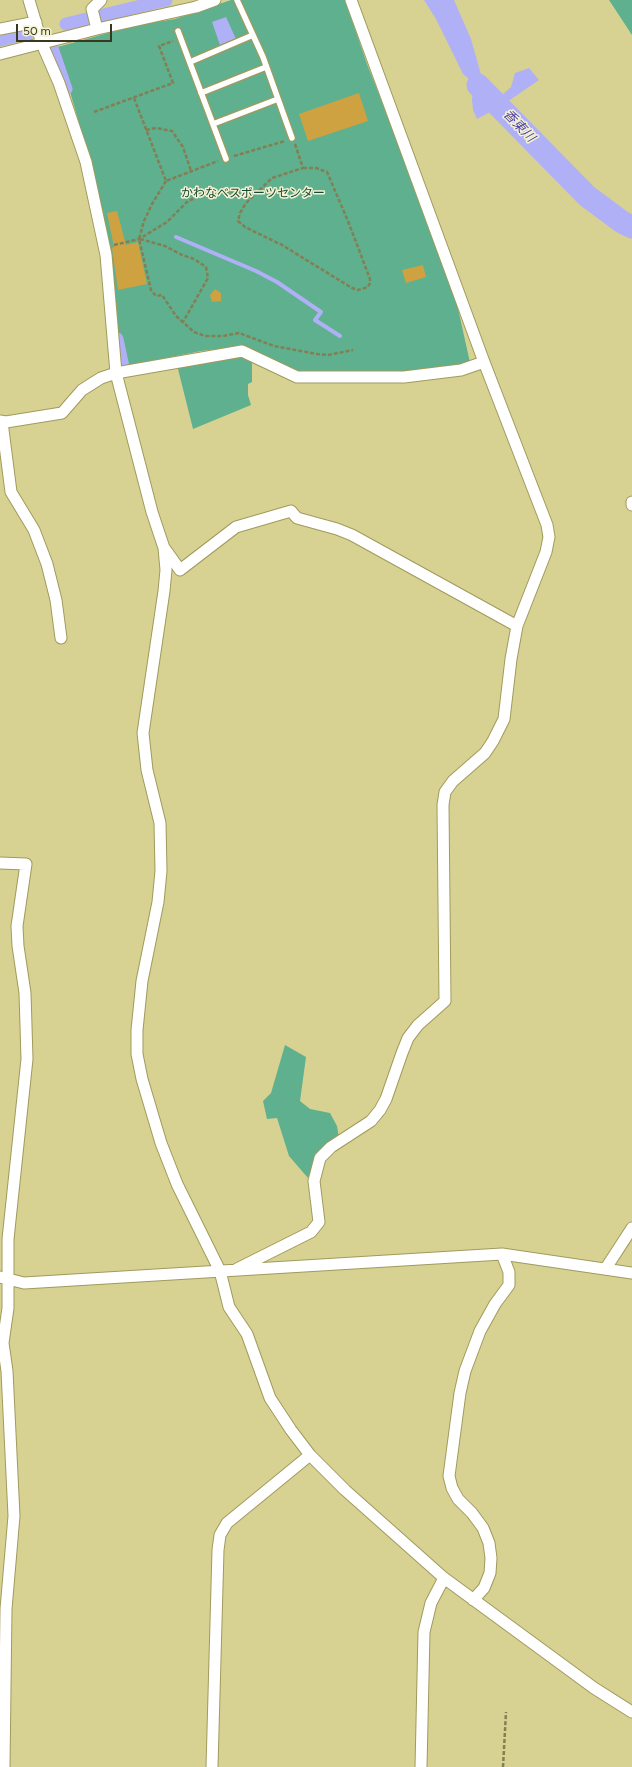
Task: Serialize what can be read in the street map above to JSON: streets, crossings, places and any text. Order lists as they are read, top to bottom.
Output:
{
  "water": ["香東川"],
  "parks": ["かわなべスポーツセンター"],
  "scale_bar": "50 m"
}
